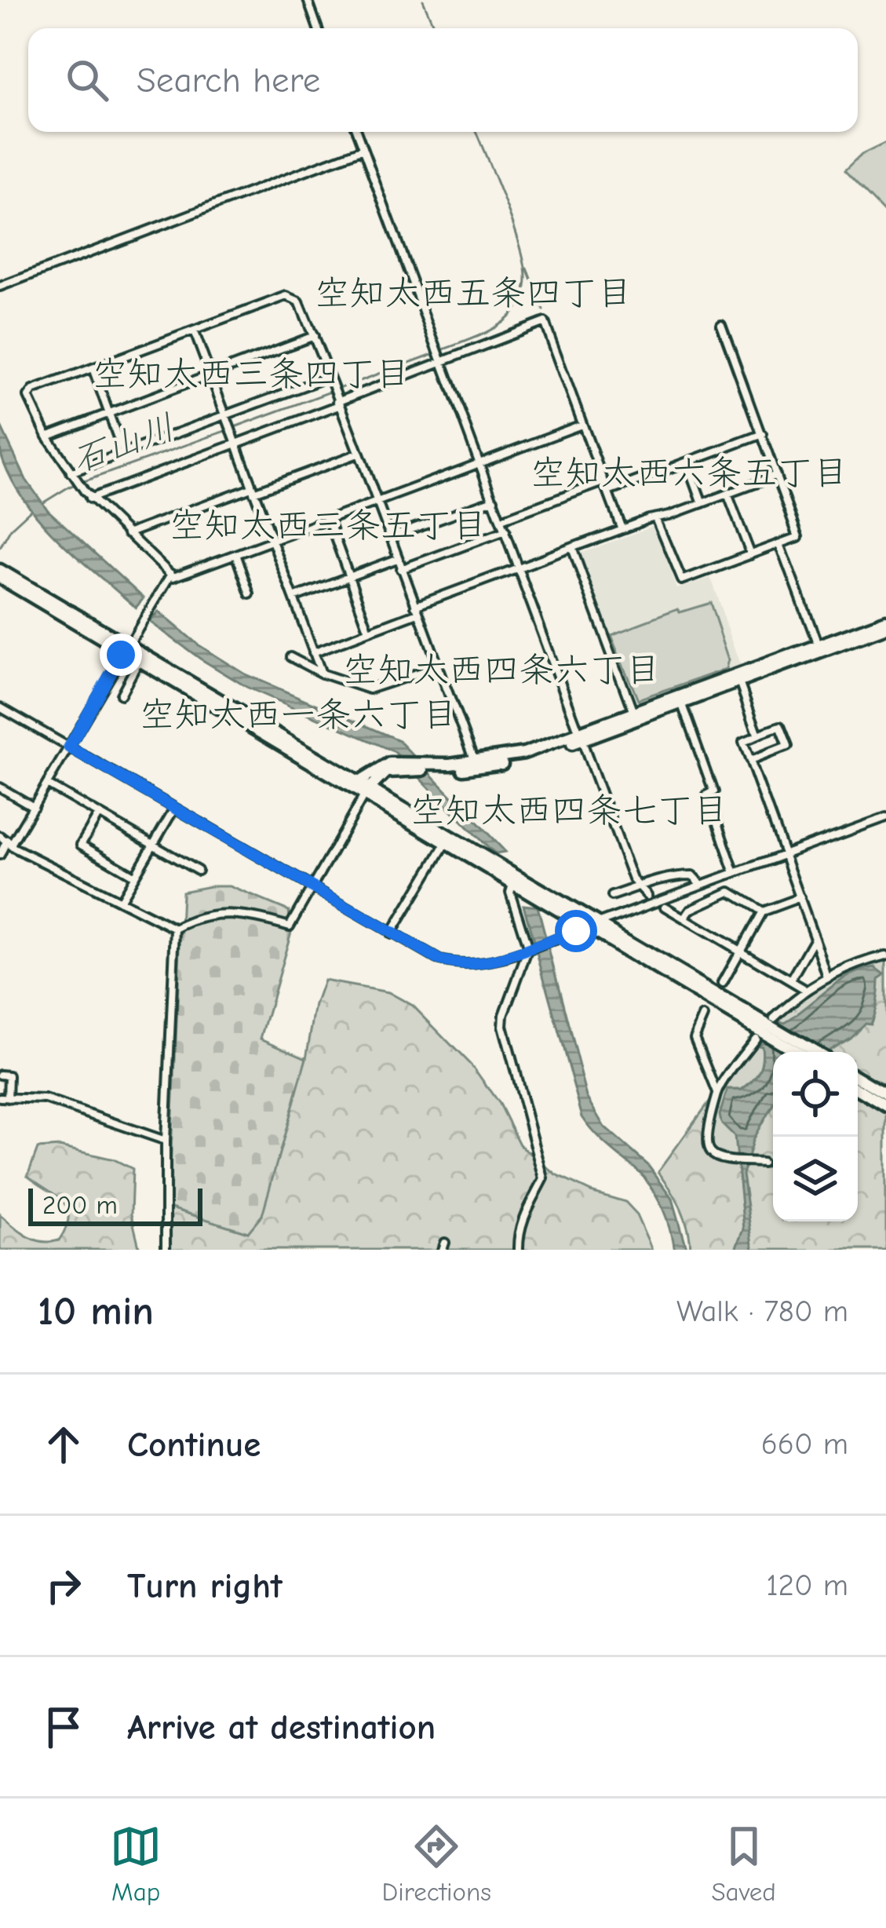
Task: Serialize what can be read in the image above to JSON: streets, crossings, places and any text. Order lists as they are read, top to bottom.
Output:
{
  "districts": [
    "空知太西五条四丁目",
    "空知太西三条四丁目",
    "空知太西六条五丁目",
    "空知太西三条五丁目",
    "空知太西四条六丁目",
    "空知太西一条六丁目",
    "空知太西四条七丁目"
  ],
  "water": ["石山川"],
  "scale_bar": "200 m",
  "page": {
    "search": "Search here",
    "scale": "200 m",
    "heading": ["10 min", "Walk · 780 m"],
    "list": [
      ["Continue", "660 m"],
      ["Turn right", "120 m"],
      "Arrive at destination"
    ],
    "nav": ["Map", "Directions", "Saved"]
  }
}
